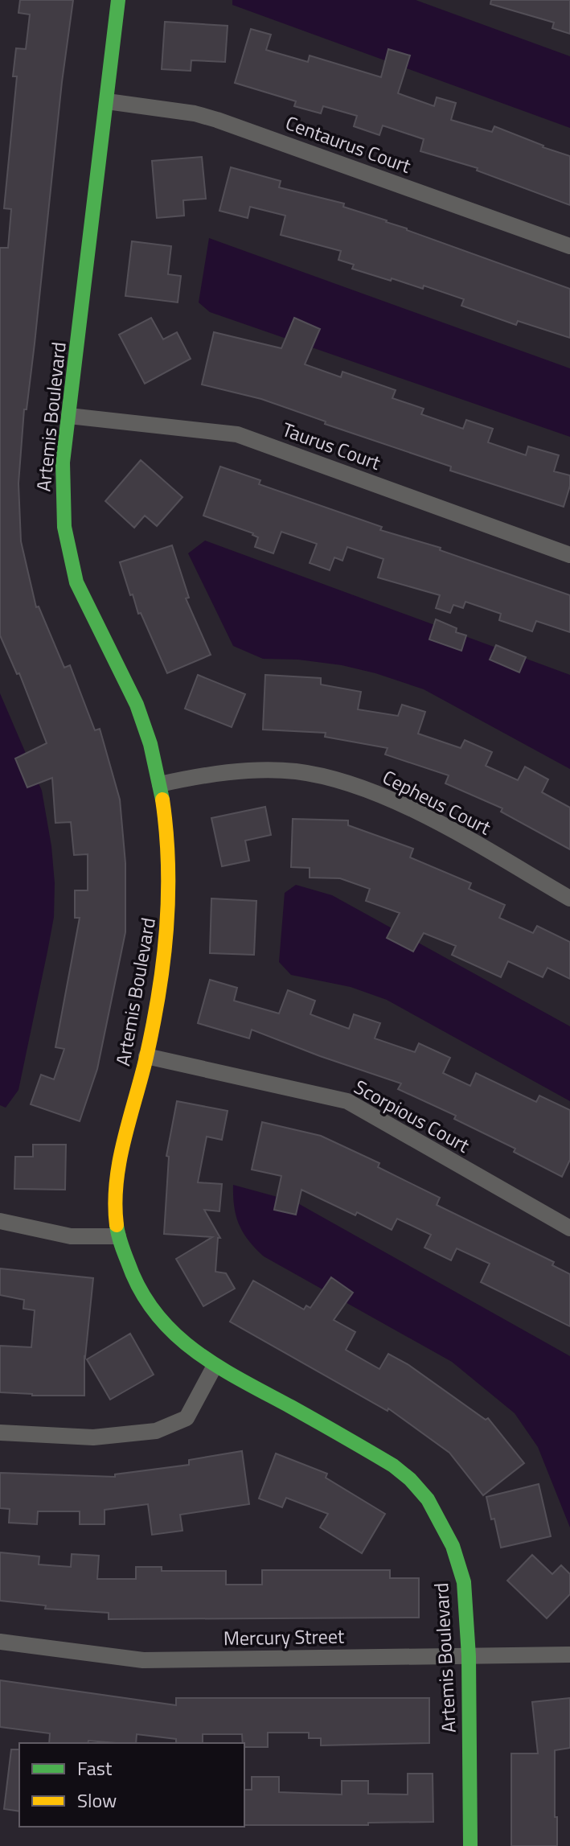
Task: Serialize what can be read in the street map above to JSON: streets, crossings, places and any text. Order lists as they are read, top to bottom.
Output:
{
  "streets": {
    "street": [
      "Centaurus Court",
      "Artemis Boulevard",
      "Taurus Court",
      "Cepheus Court",
      "Scorpious Court",
      "Mercury Street"
    ]
  },
  "crossings": [
    ["Centaurus Court", "Artemis Boulevard"],
    ["Artemis Boulevard", "Taurus Court"],
    ["Artemis Boulevard", "Cepheus Court"],
    ["Artemis Boulevard", "Scorpious Court"],
    ["Artemis Boulevard", "Mercury Street"]
  ],
  "legend": ["Fast", "Slow"]
}
